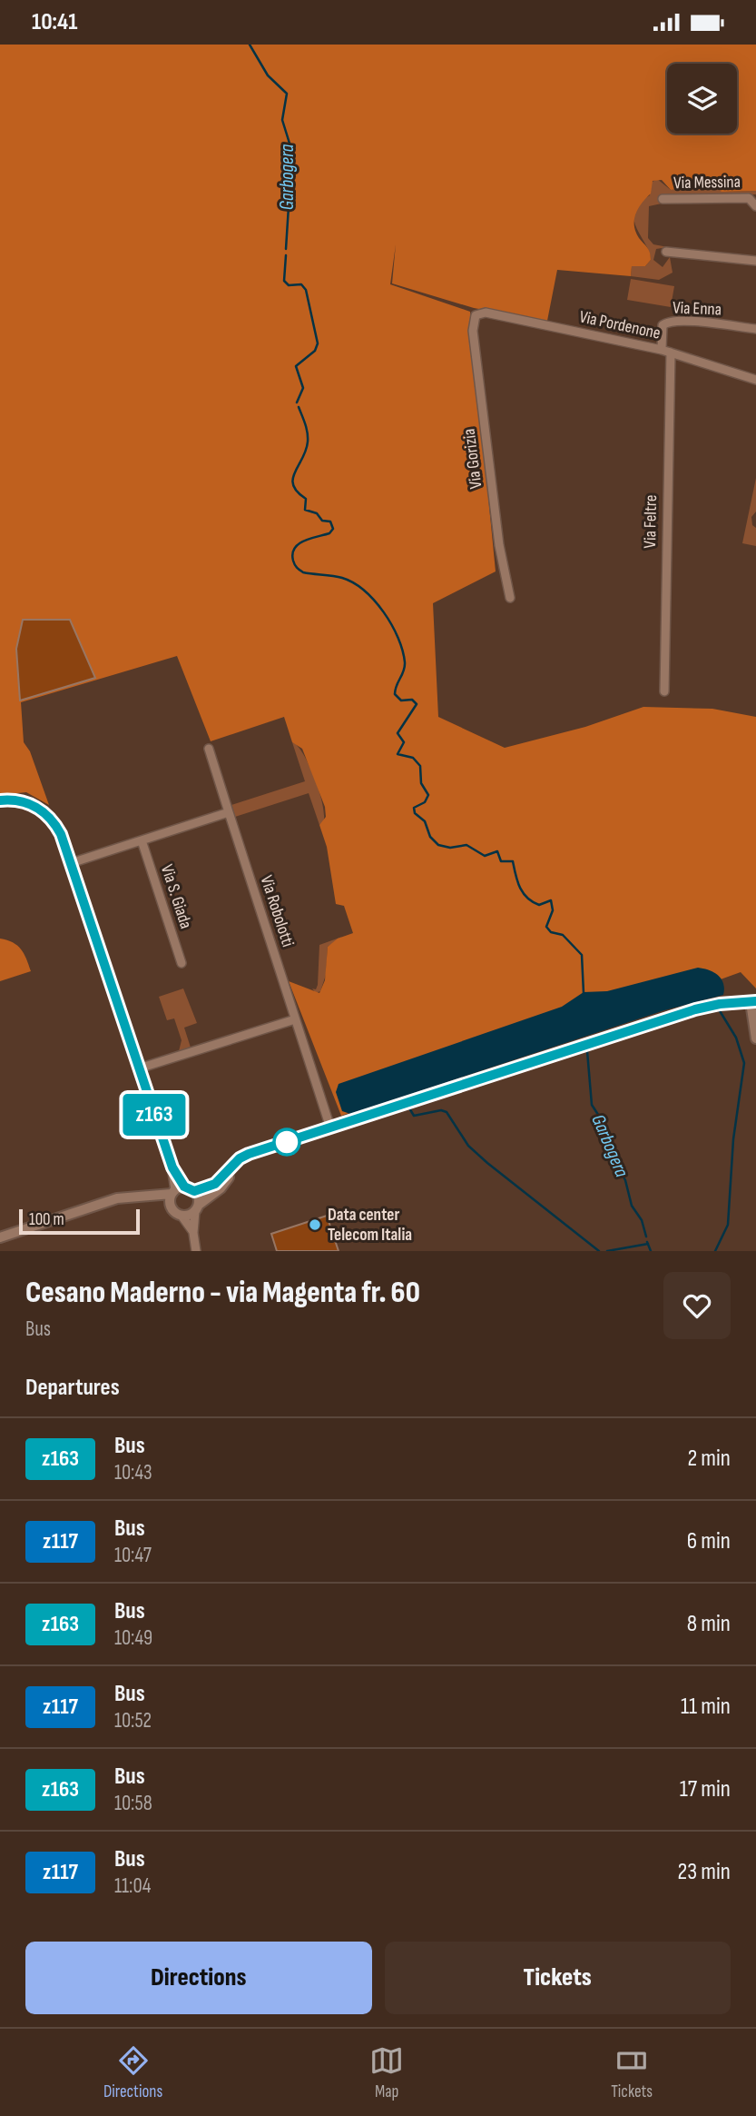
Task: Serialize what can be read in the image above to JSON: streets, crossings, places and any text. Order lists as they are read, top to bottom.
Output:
{
  "streets": {
    "street": [
      "Via Messina",
      "Via Enna",
      "Via Pordenone",
      "Via Gorizia",
      "Via Feltre",
      "Via S. Giada",
      "Via Robolotti"
    ]
  },
  "crossings": [
    ["Via Enna", "Via Pordenone"],
    ["Via Enna", "Via Feltre"],
    ["Via Pordenone", "Via Gorizia"],
    ["Via Pordenone", "Via Feltre"]
  ],
  "water": ["Garbogera"],
  "places": ["Data center Telecom Italia"],
  "lines": ["bus line z163"],
  "scale_bar": "100 m",
  "page": {
    "status": "10:41",
    "on_map": "z163",
    "scale": "100 m",
    "heading": [
      ["Cesano Maderno - via Magenta fr. 60", "Bus"],
      "Departures"
    ],
    "list": [
      {
        "mark": "z163",
        "name": "Bus",
        "note": "10:43",
        "value": "2 min"
      },
      {
        "mark": "z117",
        "name": "Bus",
        "note": "10:47",
        "value": "6 min"
      },
      {
        "mark": "z163",
        "name": "Bus",
        "note": "10:49",
        "value": "8 min"
      },
      {
        "mark": "z117",
        "name": "Bus",
        "note": "10:52",
        "value": "11 min"
      },
      {
        "mark": "z163",
        "name": "Bus",
        "note": "10:58",
        "value": "17 min"
      },
      {
        "mark": "z117",
        "name": "Bus",
        "note": "11:04",
        "value": "23 min"
      }
    ],
    "buttons": ["Directions", "Tickets"],
    "tabs": ["Directions", "Map", "Tickets"]
  }
}
